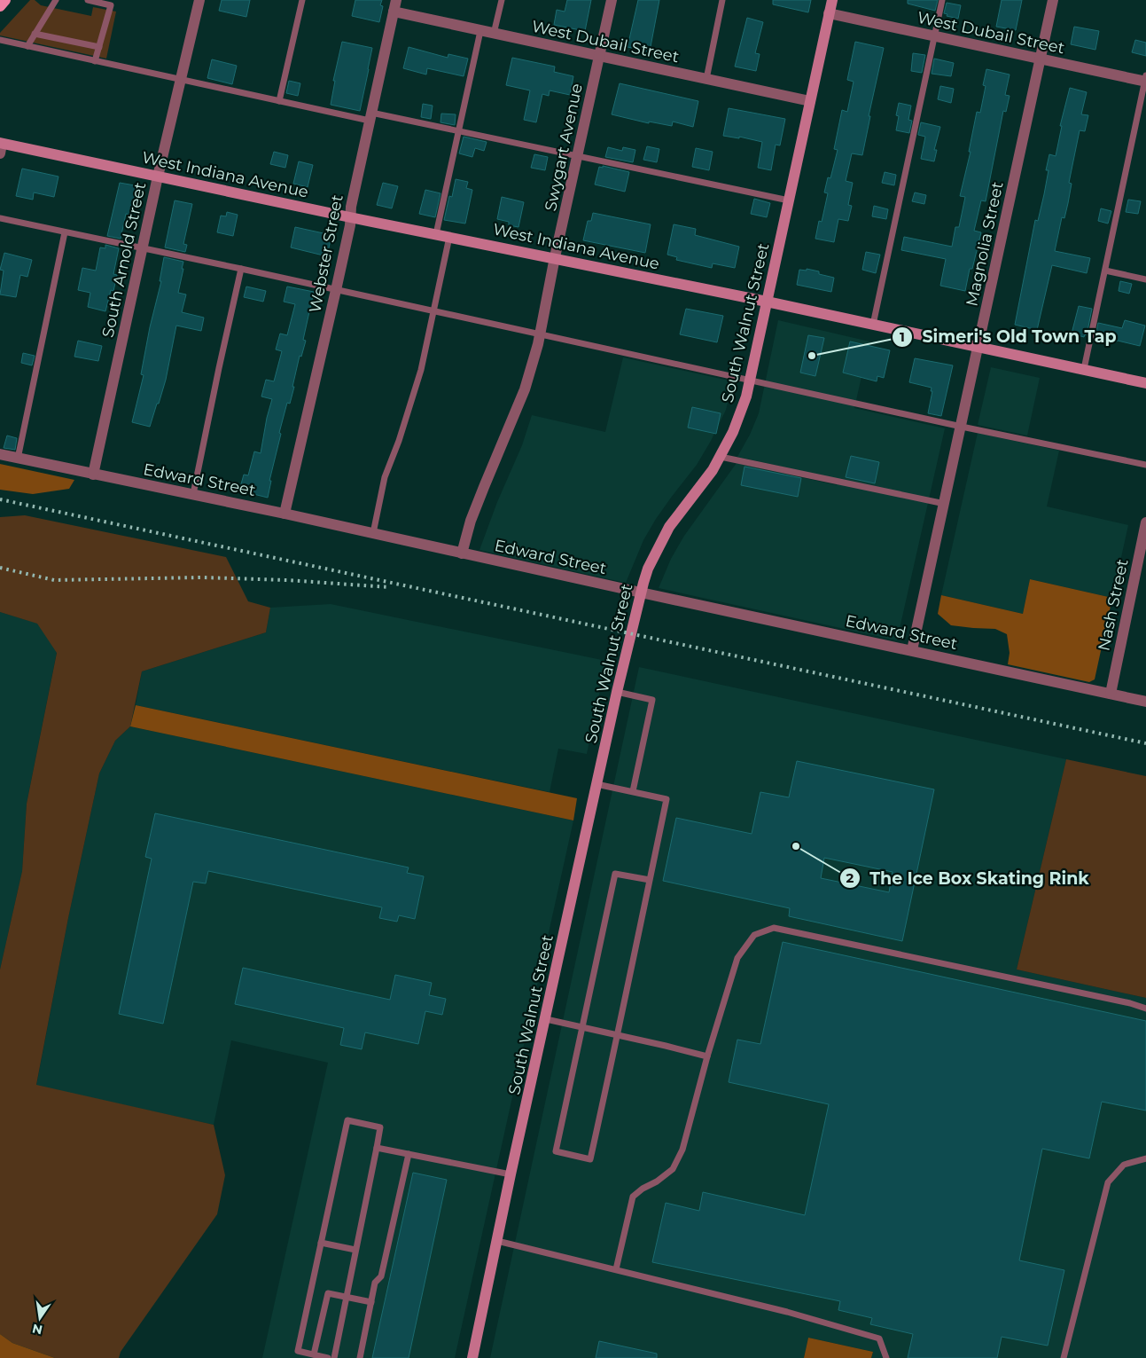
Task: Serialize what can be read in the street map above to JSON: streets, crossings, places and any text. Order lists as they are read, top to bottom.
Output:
{
  "streets": {
    "street": [
      "West Dubail Street",
      "Swygart Avenue",
      "West Indiana Avenue",
      "Magnolia Street",
      "Webster Street",
      "South Arnold Street",
      "South Walnut Street",
      "Edward Street",
      "Nash Street"
    ]
  },
  "crossings": [
    ["West Dubail Street", "Swygart Avenue"],
    ["West Dubail Street", "Magnolia Street"],
    ["West Dubail Street", "Webster Street"],
    ["West Dubail Street", "South Walnut Street"],
    ["Swygart Avenue", "West Indiana Avenue"],
    ["Swygart Avenue", "Edward Street"],
    ["West Indiana Avenue", "Magnolia Street"],
    ["West Indiana Avenue", "Webster Street"],
    ["West Indiana Avenue", "South Arnold Street"],
    ["West Indiana Avenue", "South Walnut Street"],
    ["Magnolia Street", "Edward Street"],
    ["Webster Street", "Edward Street"],
    ["South Arnold Street", "Edward Street"],
    ["South Walnut Street", "Edward Street"],
    ["Edward Street", "Nash Street"]
  ],
  "places": ["Simeri's Old Town Tap", "The Ice Box Skating Rink"],
  "north": "bottom"
}
